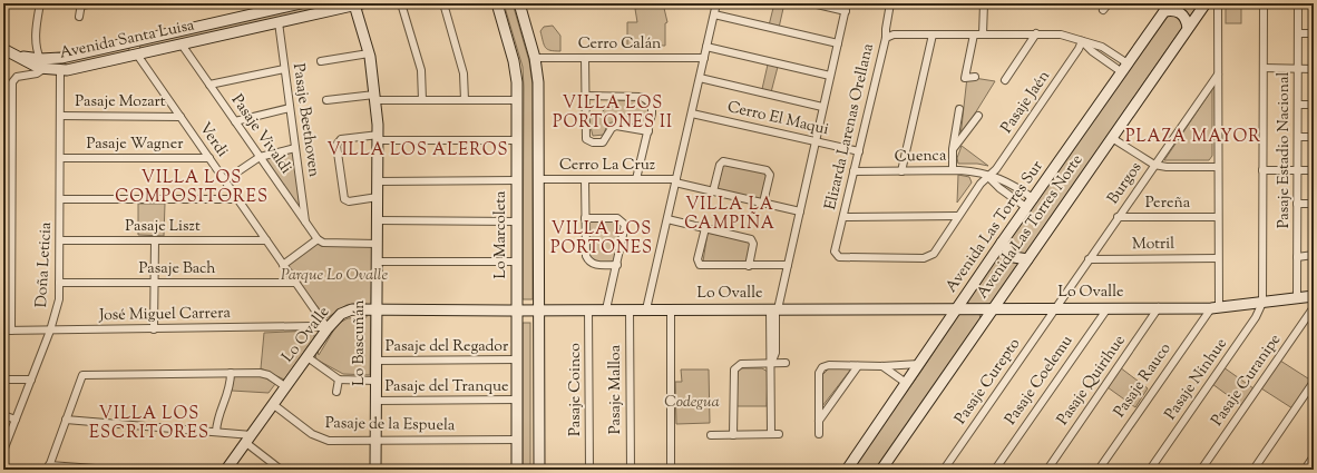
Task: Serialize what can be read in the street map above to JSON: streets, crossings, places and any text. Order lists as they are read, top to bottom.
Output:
{
  "streets": {
    "street": [
      "Avenida Santa Luisa",
      "Cerro Calán",
      "Pasaje Mozart",
      "Pasaje Jaén",
      "Cerro El Maqui",
      "Pasaje Beethoven",
      "Elizarda Larenas Orellana",
      "Pasaje Vivaldi",
      "Verdi",
      "Pasaje Wagner",
      "Pasaje Estadio Nacional",
      "Cuenca",
      "Cerro La Cruz",
      "Burgos",
      "Pereña",
      "Pasaje Liszt",
      "Avenida Las Torres Sur",
      "Avenida Las Torres Norte",
      "Lo Marcoleta",
      "Motril",
      "Doña Leticia",
      "Pasaje Bach",
      "Lo Ovalle",
      "José Miguel Carrera",
      "Lo Bascuñán",
      "Pasaje del Regador",
      "Pasaje Ninhue",
      "Pasaje Coelemu",
      "Pasaje Quirihue",
      "Pasaje Rauco",
      "Pasaje Curanipe",
      "Pasaje Curepto",
      "Pasaje del Tranque",
      "Pasaje Coinco",
      "Pasaje Malloa",
      "Pasaje de la Espuela"
    ]
  },
  "crossings": [
    ["Avenida Santa Luisa", "Pasaje Beethoven"],
    ["Avenida Santa Luisa", "Pasaje Vivaldi"],
    ["Avenida Santa Luisa", "Verdi"],
    ["Avenida Santa Luisa", "Doña Leticia"],
    ["Avenida Santa Luisa", "Lo Bascuñán"],
    ["Pasaje Mozart", "Verdi"],
    ["Pasaje Mozart", "Doña Leticia"],
    ["Pasaje Jaén", "Elizarda Larenas Orellana"],
    ["Pasaje Jaén", "Cuenca"],
    ["Cerro El Maqui", "Elizarda Larenas Orellana"],
    ["Pasaje Beethoven", "Pasaje Vivaldi"],
    ["Elizarda Larenas Orellana", "Cuenca"],
    ["Verdi", "Pasaje Wagner"],
    ["Verdi", "Pasaje Liszt"],
    ["Verdi", "Pasaje Bach"],
    ["Verdi", "Lo Ovalle"],
    ["Verdi", "José Miguel Carrera"],
    ["Pasaje Wagner", "Doña Leticia"],
    ["Pasaje Estadio Nacional", "Lo Ovalle"],
    ["Cuenca", "Avenida Las Torres Sur"],
    ["Burgos", "Pereña"],
    ["Burgos", "Motril"],
    ["Burgos", "Lo Ovalle"],
    ["Burgos", "Pasaje Curepto"],
    ["Pasaje Liszt", "Doña Leticia"],
    ["Avenida Las Torres Sur", "Lo Ovalle"],
    ["Avenida Las Torres Norte", "Lo Ovalle"],
    ["Lo Marcoleta", "Lo Ovalle"],
    ["Lo Marcoleta", "Pasaje del Regador"],
    ["Lo Marcoleta", "Pasaje del Tranque"],
    ["Lo Marcoleta", "Pasaje de la Espuela"],
    ["Doña Leticia", "Pasaje Bach"],
    ["Doña Leticia", "José Miguel Carrera"],
    ["Lo Ovalle", "José Miguel Carrera"],
    ["Lo Ovalle", "Lo Bascuñán"],
    ["Lo Ovalle", "Pasaje Ninhue"],
    ["Lo Ovalle", "Pasaje Coelemu"],
    ["Lo Ovalle", "Pasaje Quirihue"],
    ["Lo Ovalle", "Pasaje Rauco"],
    ["Lo Ovalle", "Pasaje Curepto"],
    ["Lo Ovalle", "Pasaje Coinco"],
    ["Lo Ovalle", "Pasaje Malloa"],
    ["Lo Ovalle", "Pasaje de la Espuela"],
    ["Lo Bascuñán", "Pasaje del Regador"],
    ["Lo Bascuñán", "Pasaje del Tranque"],
    ["Lo Bascuñán", "Pasaje de la Espuela"]
  ],
  "districts": [
    "VILLA LOS PORTONES II",
    "PLAZA MAYOR",
    "VILLA LOS ALEROS",
    "VILLA LOS COMPOSITORES",
    "VILLA LA CAMPIÑA",
    "VILLA LOS PORTONES",
    "VILLA LOS ESCRITORES"
  ],
  "parks": ["Parque Lo Ovalle", "Codegua"]
}
